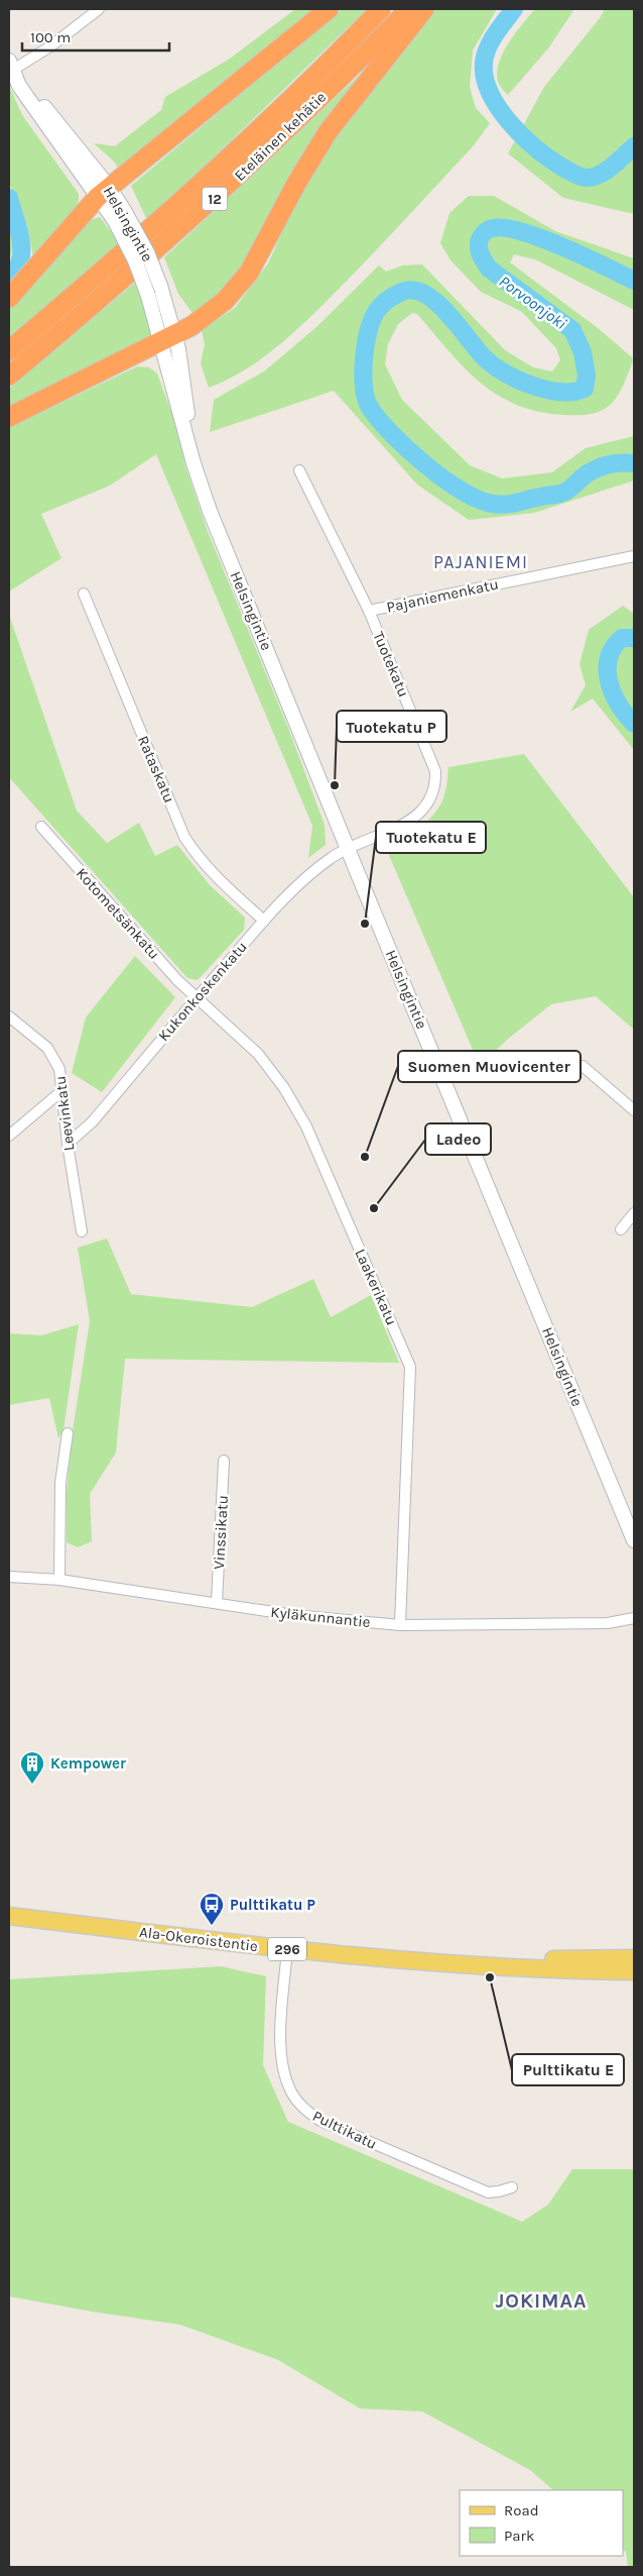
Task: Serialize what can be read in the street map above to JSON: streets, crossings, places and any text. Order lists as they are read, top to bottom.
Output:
{
  "streets": {
    "highway": ["Eteläinen kehätie", "12"],
    "main road": ["Helsingintie", "Ala-Okeroistentie", "296"],
    "street": [
      "Pajaniemenkatu",
      "Tuotekatu",
      "Rataskatu",
      "Kotometsänkatu",
      "Kukonkoskenkatu",
      "Leevinkatu",
      "Laakerikatu",
      "Vinssikatu",
      "Kyläkunnantie",
      "Pulttikatu"
    ]
  },
  "crossings": [
    ["Helsingintie", "Tuotekatu"],
    ["Helsingintie", "Kukonkoskenkatu"],
    ["Pajaniemenkatu", "Tuotekatu"],
    ["Tuotekatu", "Kukonkoskenkatu"],
    ["Rataskatu", "Kukonkoskenkatu"],
    ["Kotometsänkatu", "Kukonkoskenkatu"],
    ["Kotometsänkatu", "Laakerikatu"],
    ["Kukonkoskenkatu", "Leevinkatu"],
    ["Kukonkoskenkatu", "Laakerikatu"],
    ["Laakerikatu", "Kyläkunnantie"],
    ["Vinssikatu", "Kyläkunnantie"],
    ["Ala-Okeroistentie", "Pulttikatu"]
  ],
  "districts": ["PAJANIEMI", "JOKIMAA"],
  "water": ["Porvoonjoki"],
  "places": {
    "other": [
      "Tuotekatu P",
      "Tuotekatu E",
      "Suomen Muovicenter",
      "Ladeo",
      "Pulttikatu E"
    ],
    "building": ["Kempower"],
    "bus stop": ["Pulttikatu P"]
  },
  "legend": ["Road", "Park"],
  "scale_bar": "100 m"
}
